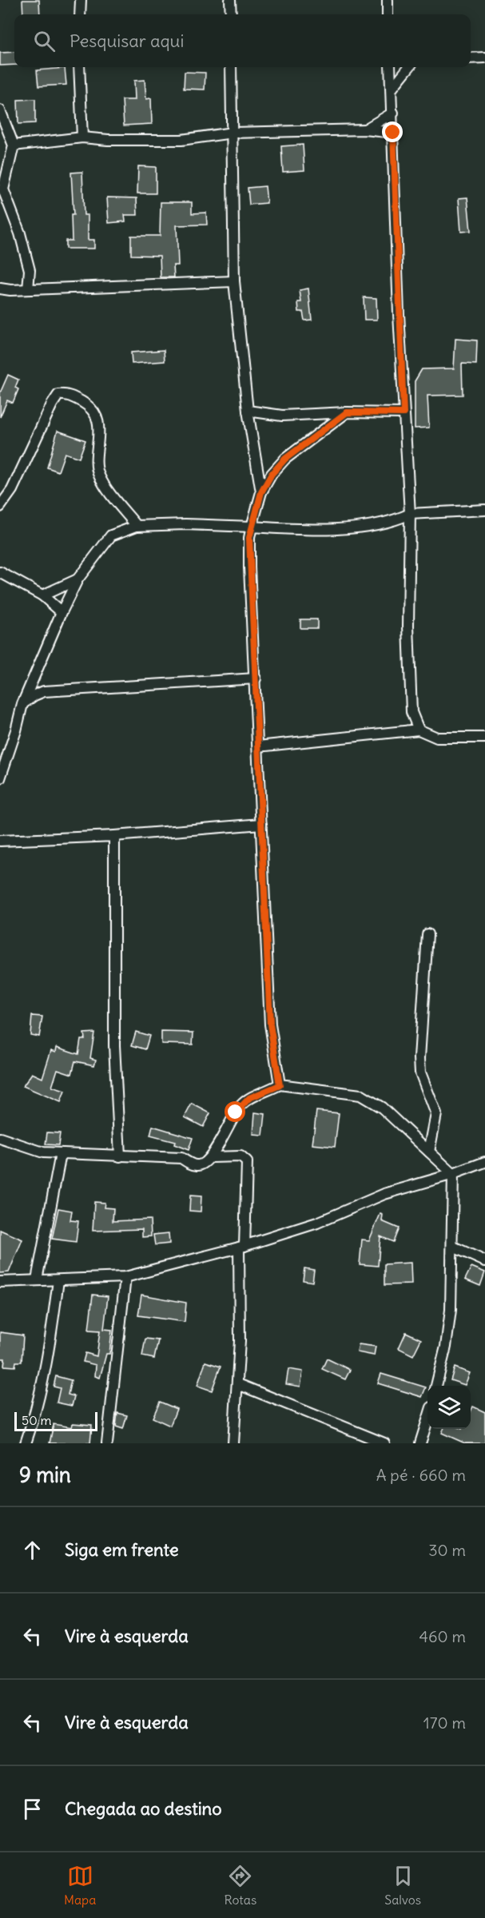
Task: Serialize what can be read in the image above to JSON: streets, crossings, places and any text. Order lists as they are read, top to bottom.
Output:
{
  "scale_bar": "50 m",
  "page": {
    "search": "Pesquisar aqui",
    "scale": "50 m",
    "heading": ["9 min", "A pé · 660 m"],
    "list": [
      ["Siga em frente", "30 m"],
      ["Vire à esquerda", "460 m"],
      ["Vire à esquerda", "170 m"],
      "Chegada ao destino"
    ],
    "nav": ["Mapa", "Rotas", "Salvos"]
  }
}
